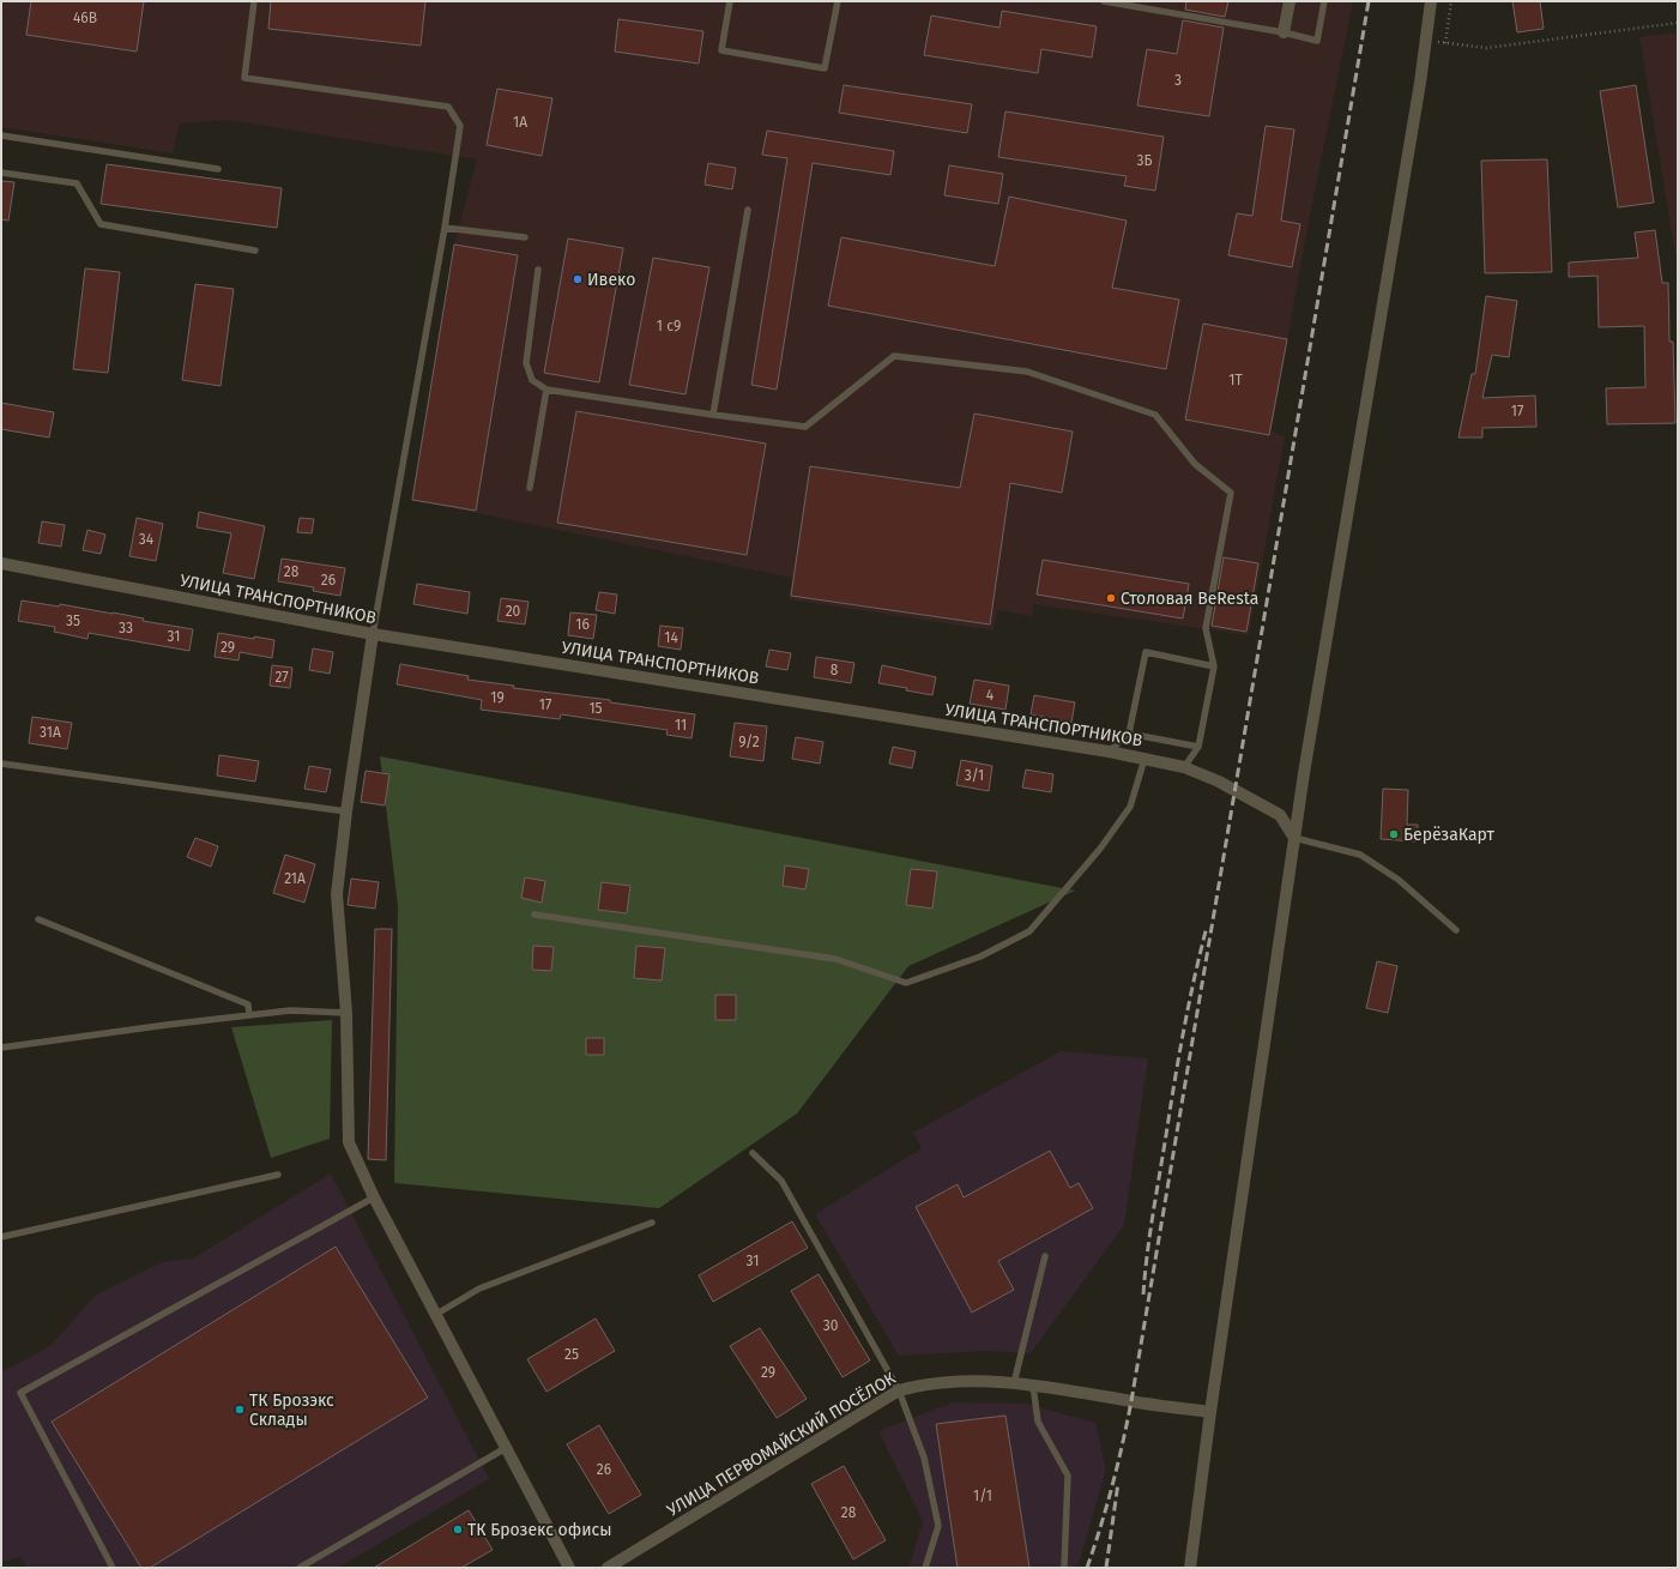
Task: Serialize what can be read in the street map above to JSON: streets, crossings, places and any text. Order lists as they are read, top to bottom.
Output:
{
  "streets": {
    "street": ["УЛИЦА ТРАНСПОРТНИКОВ", "УЛИЦА ПЕРВОМАЙСКИЙ ПОСЁЛОК"]
  },
  "places": [
    "Ивеко",
    "Столовая BeResta",
    "БерёзаКарт",
    "ТК Брозэкс Склады",
    "ТК Брозекс офисы"
  ],
  "house_numbers": [
    "46В",
    "3",
    "1А",
    "3Б",
    "1 с9",
    "1Т",
    "17",
    "34",
    "28",
    "26",
    "20",
    "35",
    "16",
    "33",
    "31",
    "14",
    "29",
    "8",
    "27",
    "4",
    "19",
    "17",
    "15",
    "11",
    "31А",
    "9/2",
    "3/1",
    "21А",
    "31",
    "30",
    "25",
    "29",
    "26",
    "1/1",
    "28"
  ]
}
